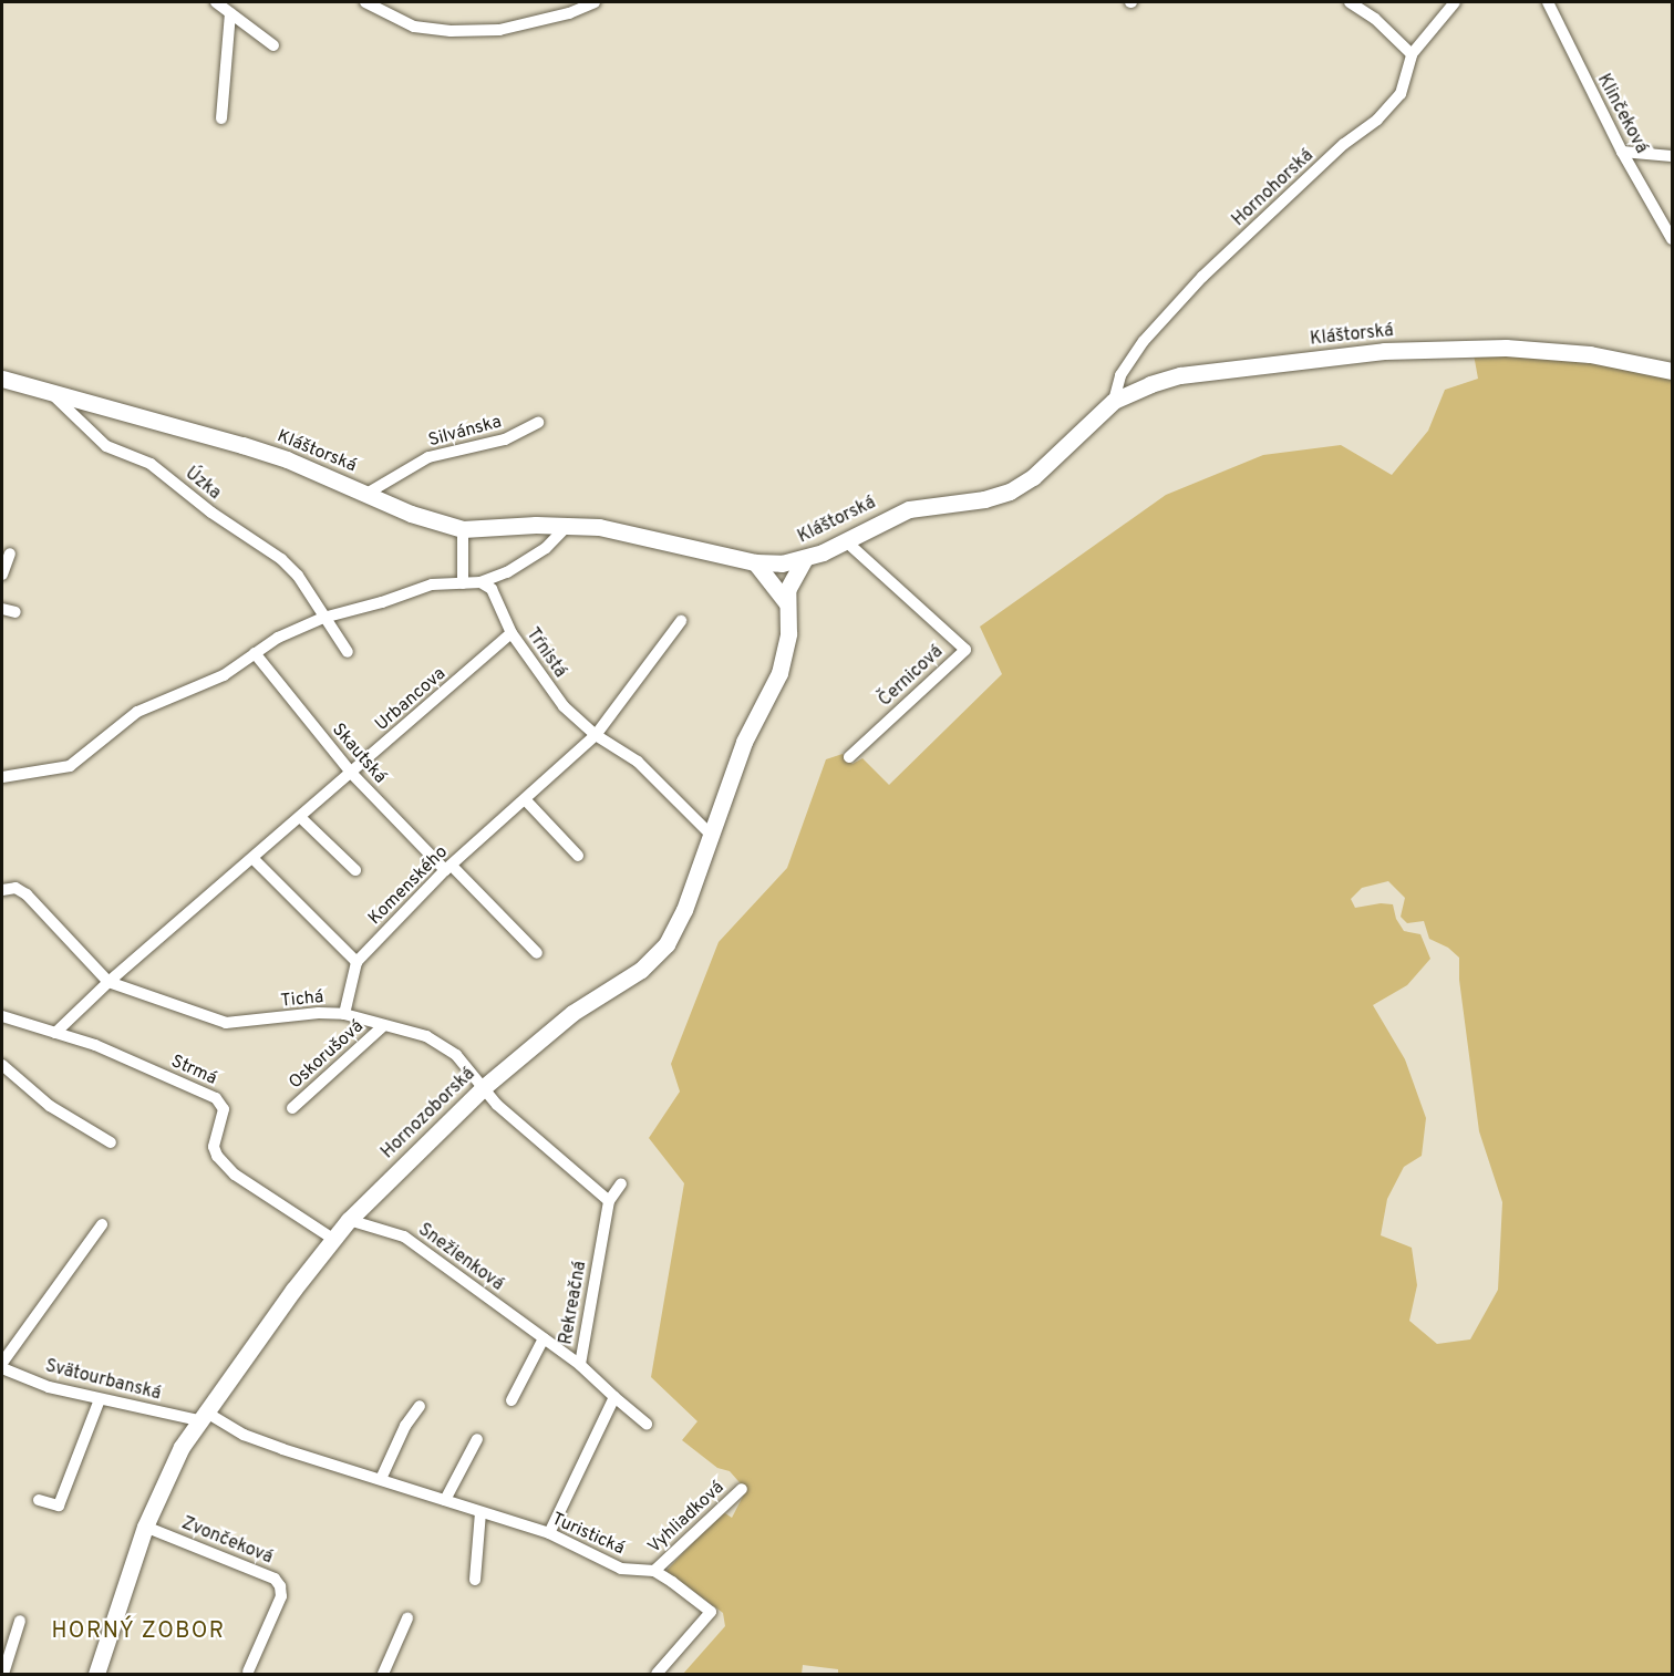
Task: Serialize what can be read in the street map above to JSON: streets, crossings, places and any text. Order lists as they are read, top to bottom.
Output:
{
  "streets": {
    "street": [
      "Klinčeková",
      "Hornohorská",
      "Kláštorská",
      "Silvánska",
      "Úzka",
      "Tŕnistá",
      "Černicová",
      "Urbancova",
      "Skautská",
      "Komenského",
      "Tichá",
      "Oskorušová",
      "Strmá",
      "Hornozoborská",
      "Snežienková",
      "Rekreačná",
      "Svätourbanská",
      "Vyhliadková",
      "Turistická",
      "Zvončeková"
    ]
  },
  "crossings": [
    ["Hornohorská", "Kláštorská"],
    ["Kláštorská", "Silvánska"],
    ["Kláštorská", "Úzka"],
    ["Kláštorská", "Černicová"],
    ["Kláštorská", "Hornozoborská"],
    ["Tŕnistá", "Urbancova"],
    ["Tŕnistá", "Komenského"],
    ["Tŕnistá", "Hornozoborská"],
    ["Urbancova", "Skautská"],
    ["Urbancova", "Tichá"],
    ["Urbancova", "Strmá"],
    ["Skautská", "Komenského"],
    ["Tichá", "Oskorušová"],
    ["Tichá", "Hornozoborská"],
    ["Strmá", "Hornozoborská"],
    ["Hornozoborská", "Snežienková"],
    ["Hornozoborská", "Svätourbanská"],
    ["Hornozoborská", "Turistická"],
    ["Hornozoborská", "Zvončeková"],
    ["Snežienková", "Rekreačná"],
    ["Svätourbanská", "Turistická"],
    ["Vyhliadková", "Turistická"]
  ],
  "districts": ["HORNÝ ZOBOR"]
}
